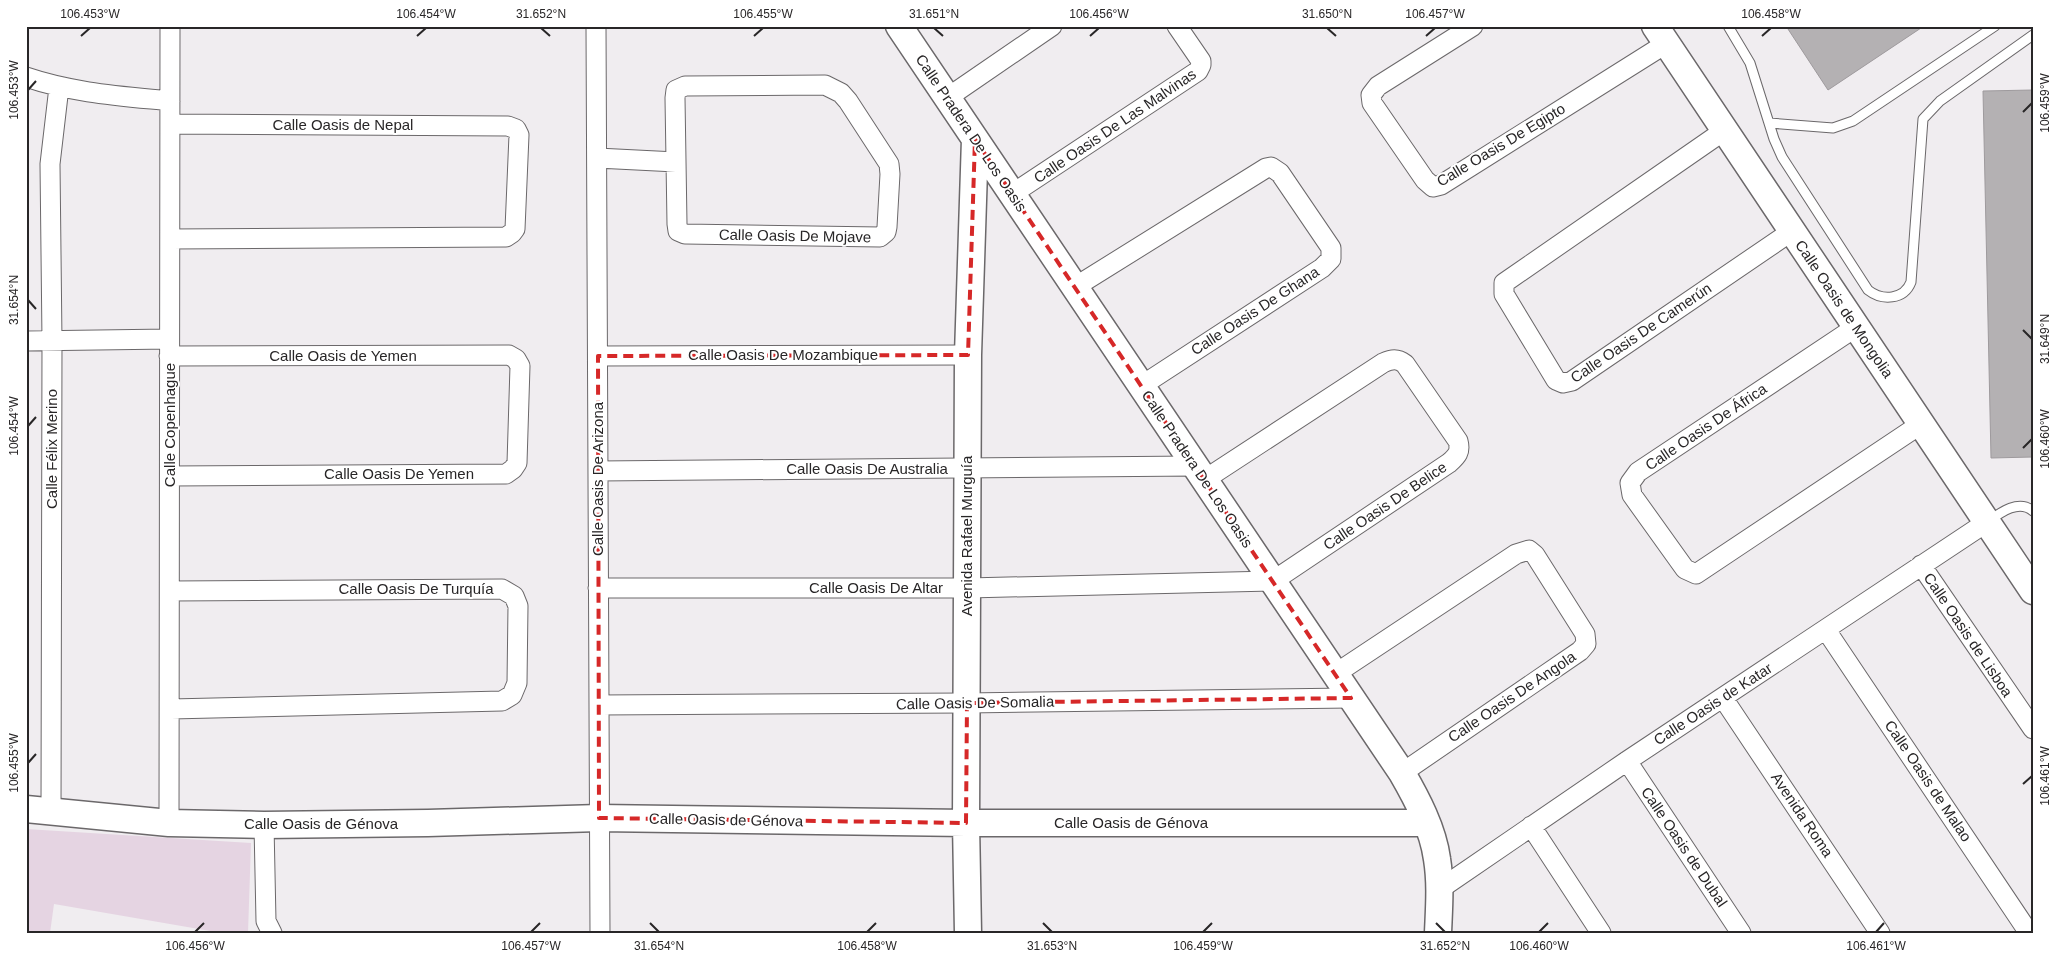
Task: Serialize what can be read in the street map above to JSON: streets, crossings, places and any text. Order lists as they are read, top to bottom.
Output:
{
  "streets": {
    "street": [
      "Calle Oasis de Nepal",
      "Calle Oasis De Las Malvinas",
      "Calle Pradera De Los Oasis",
      "Calle Oasis De Egipto",
      "Calle Oasis De Mojave",
      "Calle Oasis de Mongolia",
      "Calle Oasis De Ghana",
      "Calle Oasis De Camerún",
      "Calle Oasis De Mozambique",
      "Calle Oasis de Yemen",
      "Calle Copenhague",
      "Calle Oasis De África",
      "Calle Félix Merino",
      "Calle Oasis De Australia",
      "Calle Oasis De Yemen",
      "Calle Oasis De Arizona",
      "Calle Oasis De Belice",
      "Avenida Rafael Murguía",
      "Calle Oasis De Altar",
      "Calle Oasis De Turquía",
      "Calle Oasis de Lisboa",
      "Calle Oasis De Angola",
      "Calle Oasis De Somalia",
      "Calle Oasis de Katar",
      "Calle Oasis de Malao",
      "Avenida Roma",
      "Calle Oasis de Génova",
      "Calle Oasis de Dubal"
    ]
  },
  "crossings": [
    ["Calle Oasis de Nepal", "Calle Copenhague"],
    ["Calle Oasis De Las Malvinas", "Calle Pradera De Los Oasis"],
    ["Calle Pradera De Los Oasis", "Calle Oasis De Ghana"],
    ["Calle Pradera De Los Oasis", "Calle Oasis De Australia"],
    ["Calle Pradera De Los Oasis", "Calle Oasis De Belice"],
    ["Calle Pradera De Los Oasis", "Avenida Rafael Murguía"],
    ["Calle Pradera De Los Oasis", "Calle Oasis De Altar"],
    ["Calle Pradera De Los Oasis", "Calle Oasis De Angola"],
    ["Calle Pradera De Los Oasis", "Calle Oasis De Somalia"],
    ["Calle Pradera De Los Oasis", "Calle Oasis de Katar"],
    ["Calle Pradera De Los Oasis", "Calle Oasis de Génova"],
    ["Calle Oasis De Egipto", "Calle Oasis de Mongolia"],
    ["Calle Oasis de Mongolia", "Calle Oasis De Camerún"],
    ["Calle Oasis de Mongolia", "Calle Oasis De África"],
    ["Calle Oasis de Mongolia", "Calle Oasis de Katar"],
    ["Calle Oasis De Mozambique", "Calle Oasis De Arizona"],
    ["Calle Oasis De Mozambique", "Avenida Rafael Murguía"],
    ["Calle Oasis de Yemen", "Calle Copenhague"],
    ["Calle Oasis de Yemen", "Calle Félix Merino"],
    ["Calle Oasis de Yemen", "Calle Oasis De Yemen"],
    ["Calle Copenhague", "Calle Oasis De Yemen"],
    ["Calle Copenhague", "Calle Oasis De Turquía"],
    ["Calle Copenhague", "Calle Oasis de Génova"],
    ["Calle Félix Merino", "Calle Oasis de Génova"],
    ["Calle Oasis De Australia", "Calle Oasis De Arizona"],
    ["Calle Oasis De Australia", "Calle Oasis De Belice"],
    ["Calle Oasis De Australia", "Avenida Rafael Murguía"],
    ["Calle Oasis De Arizona", "Calle Oasis De Altar"],
    ["Calle Oasis De Arizona", "Calle Oasis De Somalia"],
    ["Calle Oasis De Arizona", "Calle Oasis de Génova"],
    ["Calle Oasis De Belice", "Calle Oasis De Altar"],
    ["Avenida Rafael Murguía", "Calle Oasis De Altar"],
    ["Avenida Rafael Murguía", "Calle Oasis De Somalia"],
    ["Avenida Rafael Murguía", "Calle Oasis de Génova"],
    ["Calle Oasis de Lisboa", "Calle Oasis de Katar"],
    ["Calle Oasis de Katar", "Calle Oasis de Malao"],
    ["Calle Oasis de Katar", "Avenida Roma"],
    ["Calle Oasis de Katar", "Calle Oasis de Dubal"]
  ],
  "coordinates": [
    "106.453°W",
    "106.454°W",
    "31.652°N",
    "106.455°W",
    "31.651°N",
    "106.456°W",
    "31.650°N",
    "106.457°W",
    "106.458°W",
    "106.459°W",
    "31.654°N",
    "31.649°N",
    "106.460°W",
    "106.461°W",
    "31.653°N"
  ]
}
